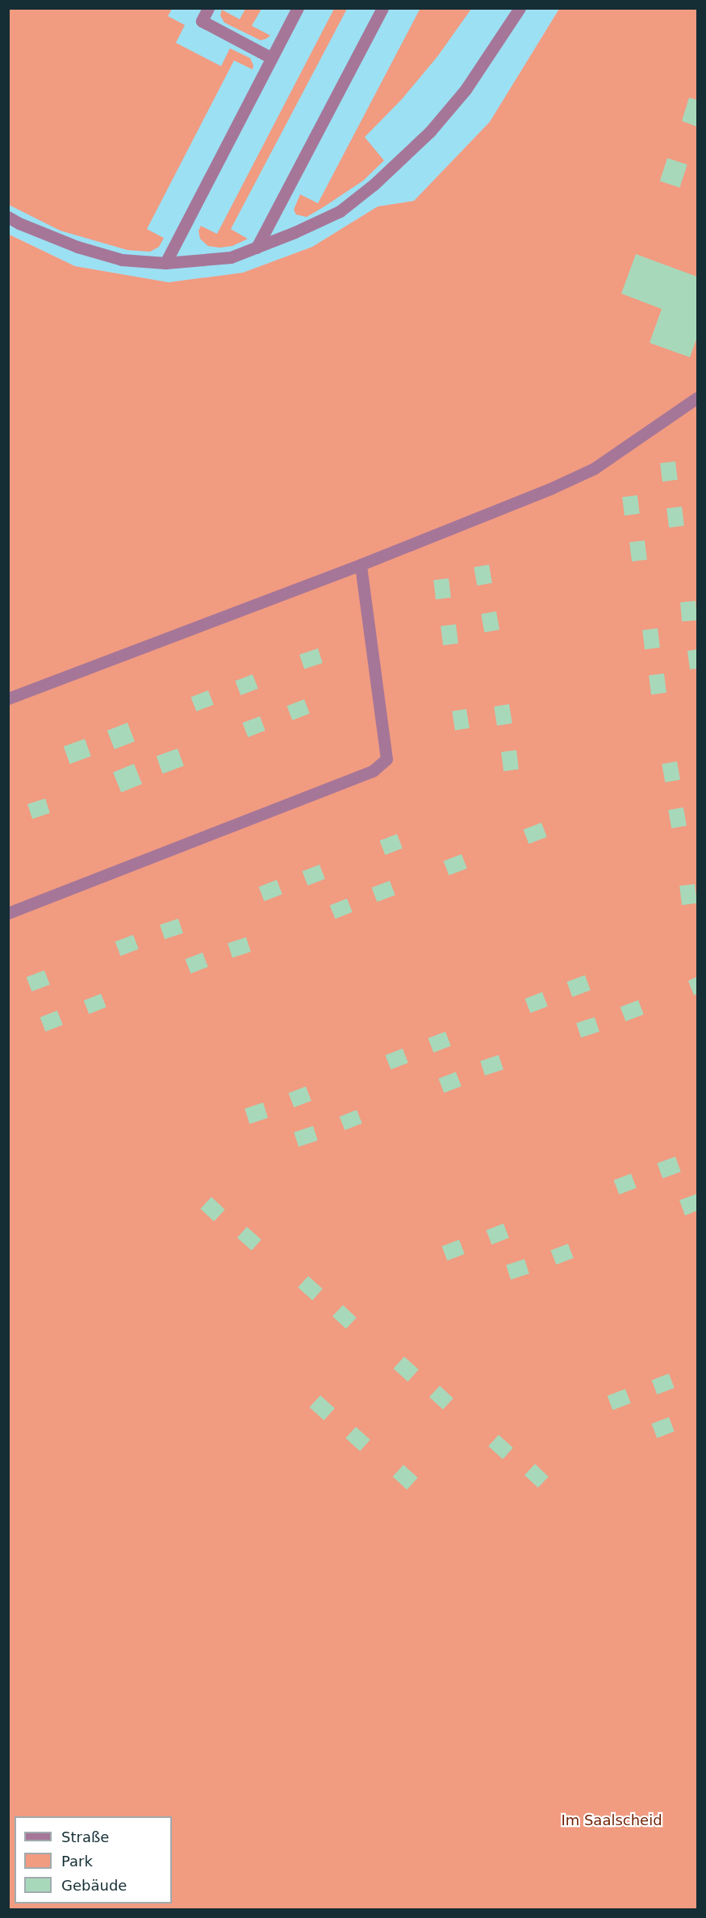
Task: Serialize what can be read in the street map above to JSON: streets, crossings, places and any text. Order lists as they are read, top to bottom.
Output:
{
  "parks": ["Im Saalscheid"],
  "legend": ["Straße", "Park", "Gebäude"]
}
